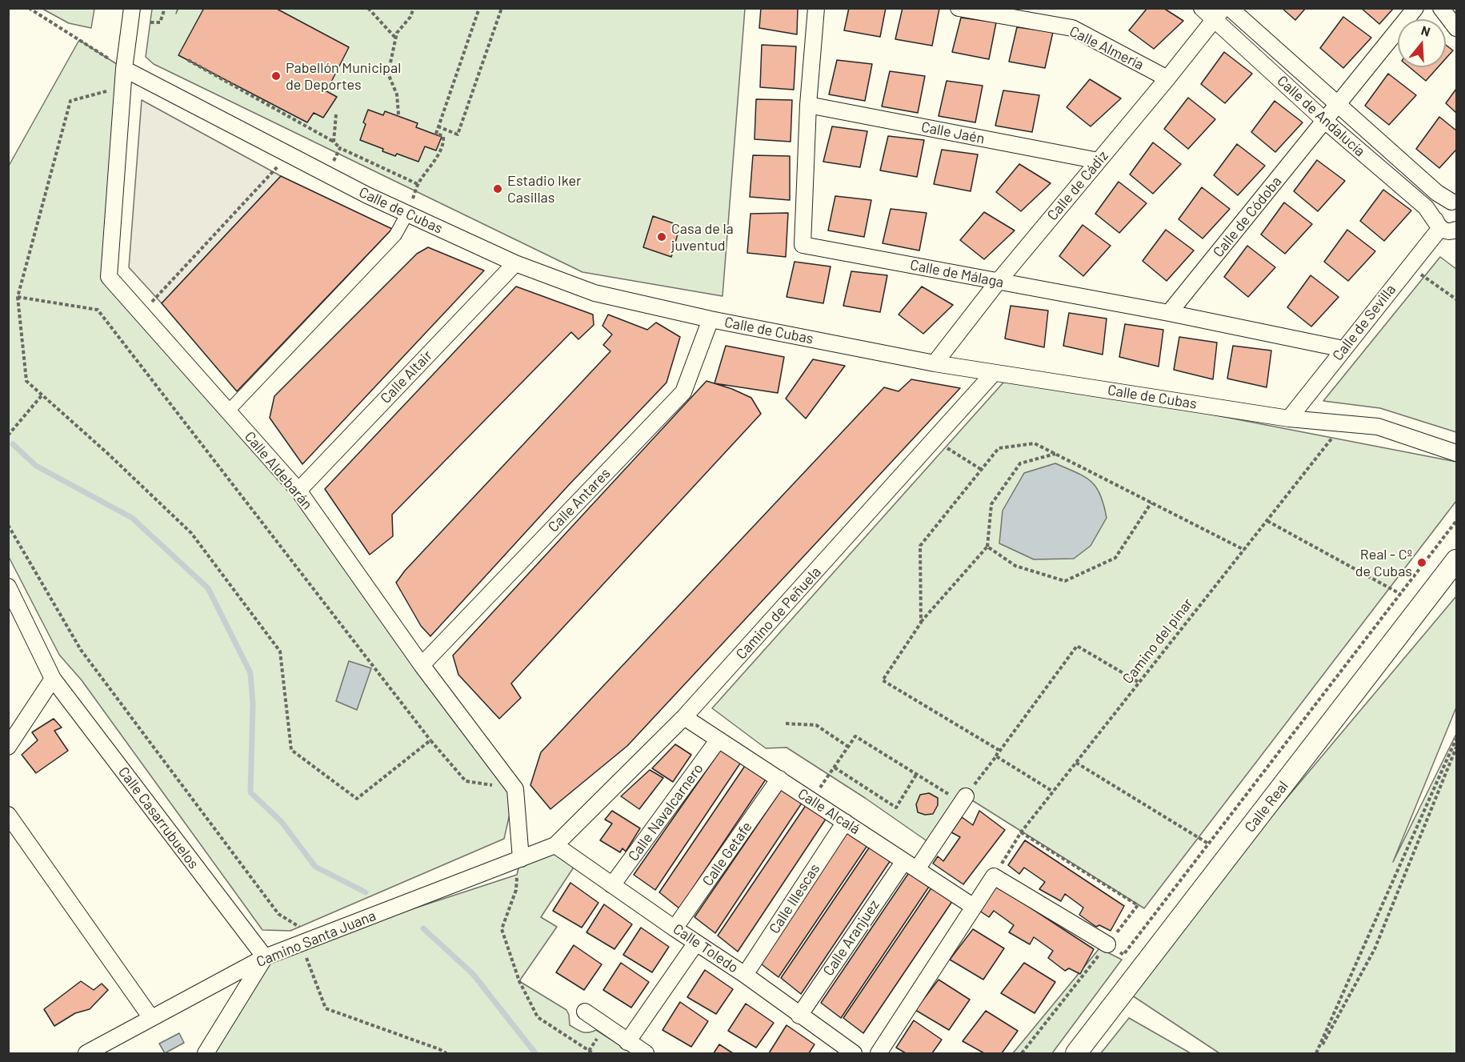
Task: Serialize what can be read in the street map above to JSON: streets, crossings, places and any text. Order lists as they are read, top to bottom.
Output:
{
  "streets": {
    "street": [
      "Calle Almería",
      "Calle de Andalucía",
      "Calle Jaén",
      "Calle de Cádiz",
      "Calle de Cubas",
      "Calle de Códoba",
      "Calle de Málaga",
      "Calle de Sevilla",
      "Calle Altair",
      "Calle Aldebarán",
      "Calle Antares",
      "Camino de Peñuela",
      "Calle Real",
      "Calle Alcalá",
      "Calle Navalcarnero",
      "Calle Casarrubuelos",
      "Calle Getafe",
      "Calle Illescas",
      "Calle Aranjuez",
      "Camino Santa Juana",
      "Calle Toledo"
    ],
    "path": ["Camino del pinar"]
  },
  "crossings": [
    ["Calle Almería", "Calle de Cádiz"],
    ["Calle de Andalucía", "Calle de Cádiz"],
    ["Calle de Andalucía", "Calle de Códoba"],
    ["Calle de Andalucía", "Calle de Sevilla"],
    ["Calle Jaén", "Calle de Cádiz"],
    ["Calle Jaén", "Calle de Málaga"],
    ["Calle de Cádiz", "Calle de Cubas"],
    ["Calle de Cádiz", "Calle de Málaga"],
    ["Calle de Cubas", "Calle de Sevilla"],
    ["Calle de Cubas", "Calle Altair"],
    ["Calle de Cubas", "Calle Aldebarán"],
    ["Calle de Cubas", "Calle Antares"],
    ["Calle de Cubas", "Camino de Peñuela"],
    ["Calle de Cubas", "Camino del pinar"],
    ["Calle de Códoba", "Calle de Málaga"],
    ["Calle de Málaga", "Calle de Sevilla"],
    ["Calle Altair", "Calle Aldebarán"],
    ["Calle Aldebarán", "Calle Antares"],
    ["Camino de Peñuela", "Calle Alcalá"],
    ["Camino de Peñuela", "Camino Santa Juana"],
    ["Camino de Peñuela", "Calle Toledo"],
    ["Calle Alcalá", "Calle Navalcarnero"],
    ["Calle Alcalá", "Calle Getafe"],
    ["Calle Alcalá", "Calle Illescas"],
    ["Calle Alcalá", "Calle Aranjuez"],
    ["Calle Navalcarnero", "Calle Toledo"],
    ["Calle Casarrubuelos", "Camino Santa Juana"],
    ["Calle Getafe", "Calle Toledo"],
    ["Calle Illescas", "Calle Toledo"],
    ["Calle Aranjuez", "Calle Toledo"],
    ["Camino Santa Juana", "Calle Toledo"]
  ],
  "places": [
    "Pabellón Municipal de Deportes",
    "Estadio Iker Casillas",
    "Casa de la juventud",
    "Real - Cº de Cubas"
  ],
  "north": "top"
}
